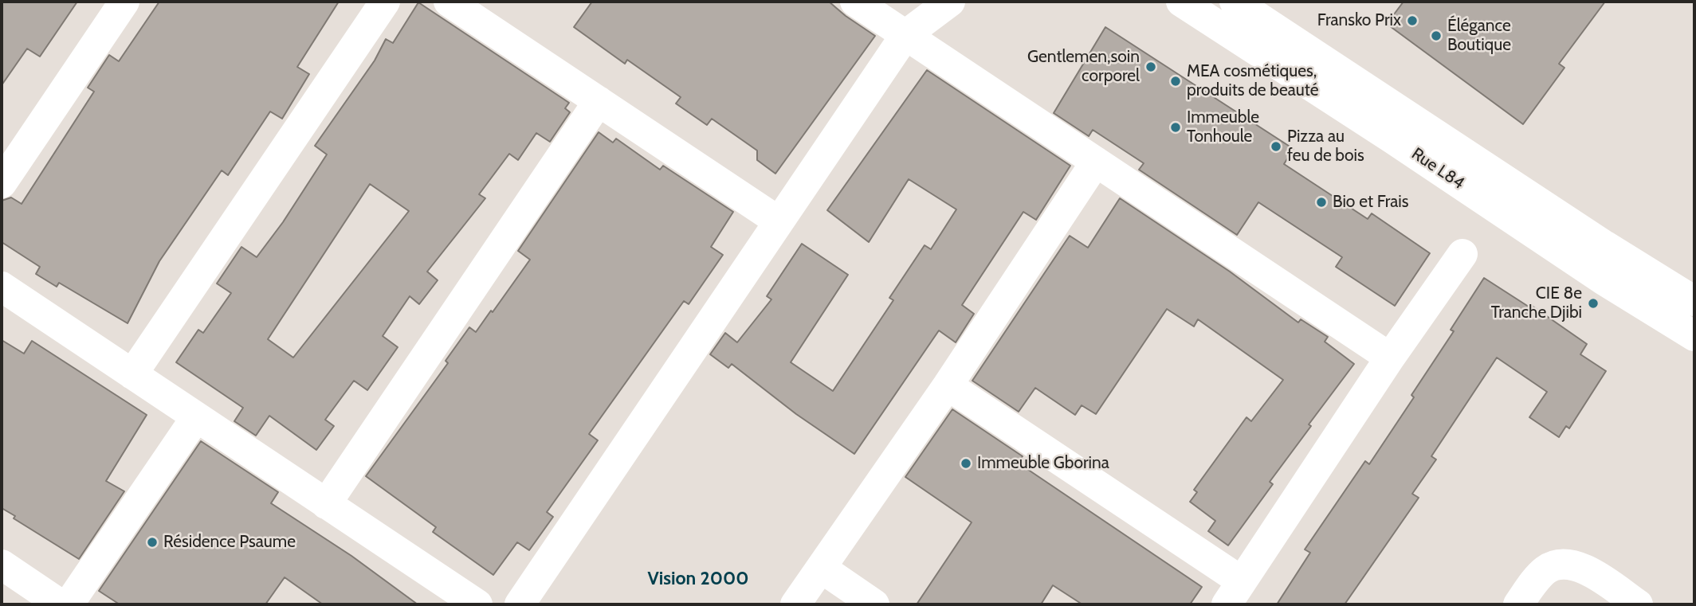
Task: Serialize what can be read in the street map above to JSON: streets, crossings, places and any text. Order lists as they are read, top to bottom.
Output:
{
  "streets": {
    "street": ["Rue L84"]
  },
  "districts": ["Vision 2000"],
  "places": [
    "Fransko Prix",
    "Élégance Boutique",
    "Gentlemen,soin corporel",
    "MEA cosmétiques, produits de beauté",
    "Immeuble Tonhoule",
    "Pizza au feu de bois",
    "Bio et Frais",
    "CIE 8e Tranche Djibi",
    "Immeuble Gborina",
    "Résidence Psaume"
  ]
}
